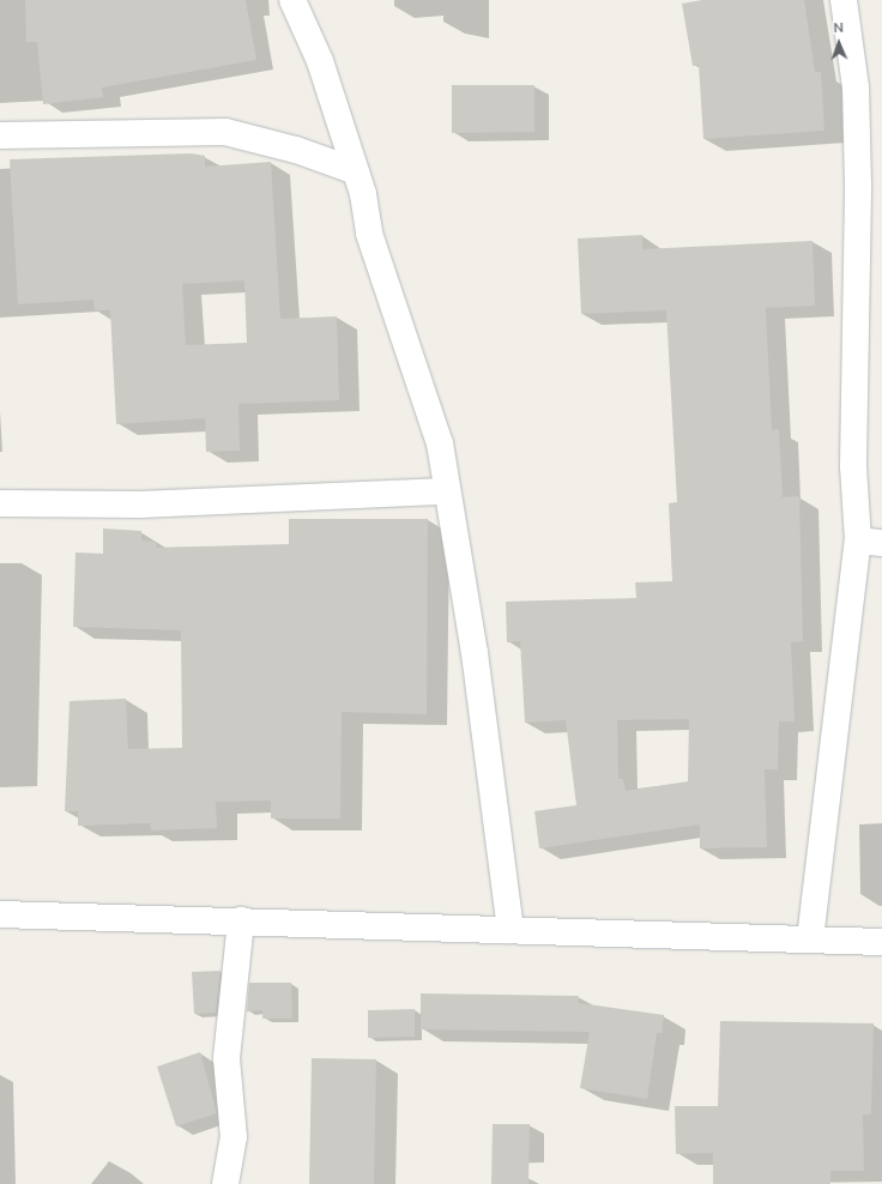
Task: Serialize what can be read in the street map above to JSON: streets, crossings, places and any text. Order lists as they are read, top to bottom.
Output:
{
  "north": "top"
}
